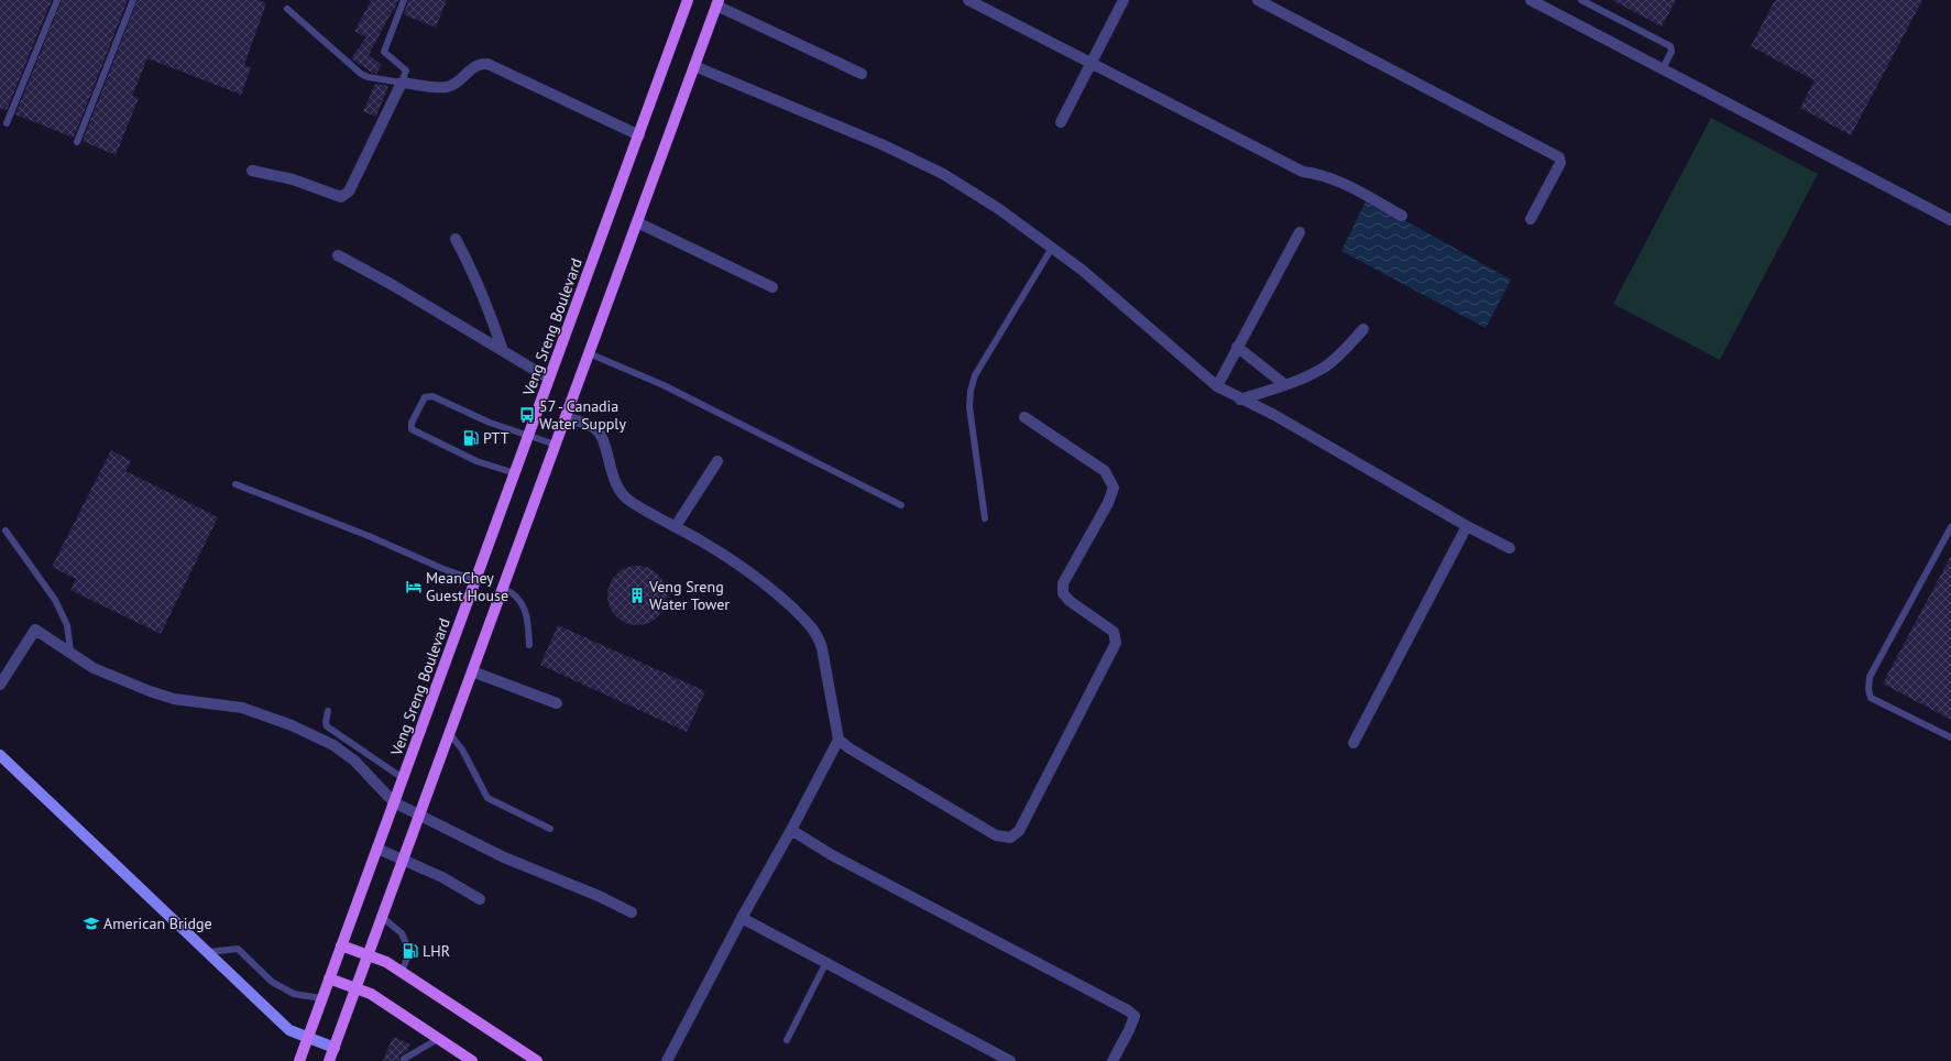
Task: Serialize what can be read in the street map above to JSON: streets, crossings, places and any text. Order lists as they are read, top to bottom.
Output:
{
  "streets": {
    "main road": ["Veng Sreng Boulevard"]
  },
  "places": {
    "bus stop": ["57 - Canadia Water Supply"],
    "fuel station": ["PTT", "LHR"],
    "hotel": ["MeanChey Guest House"],
    "building": ["Veng Sreng Water Tower"],
    "school or university": ["American Bridge"]
  }
}
